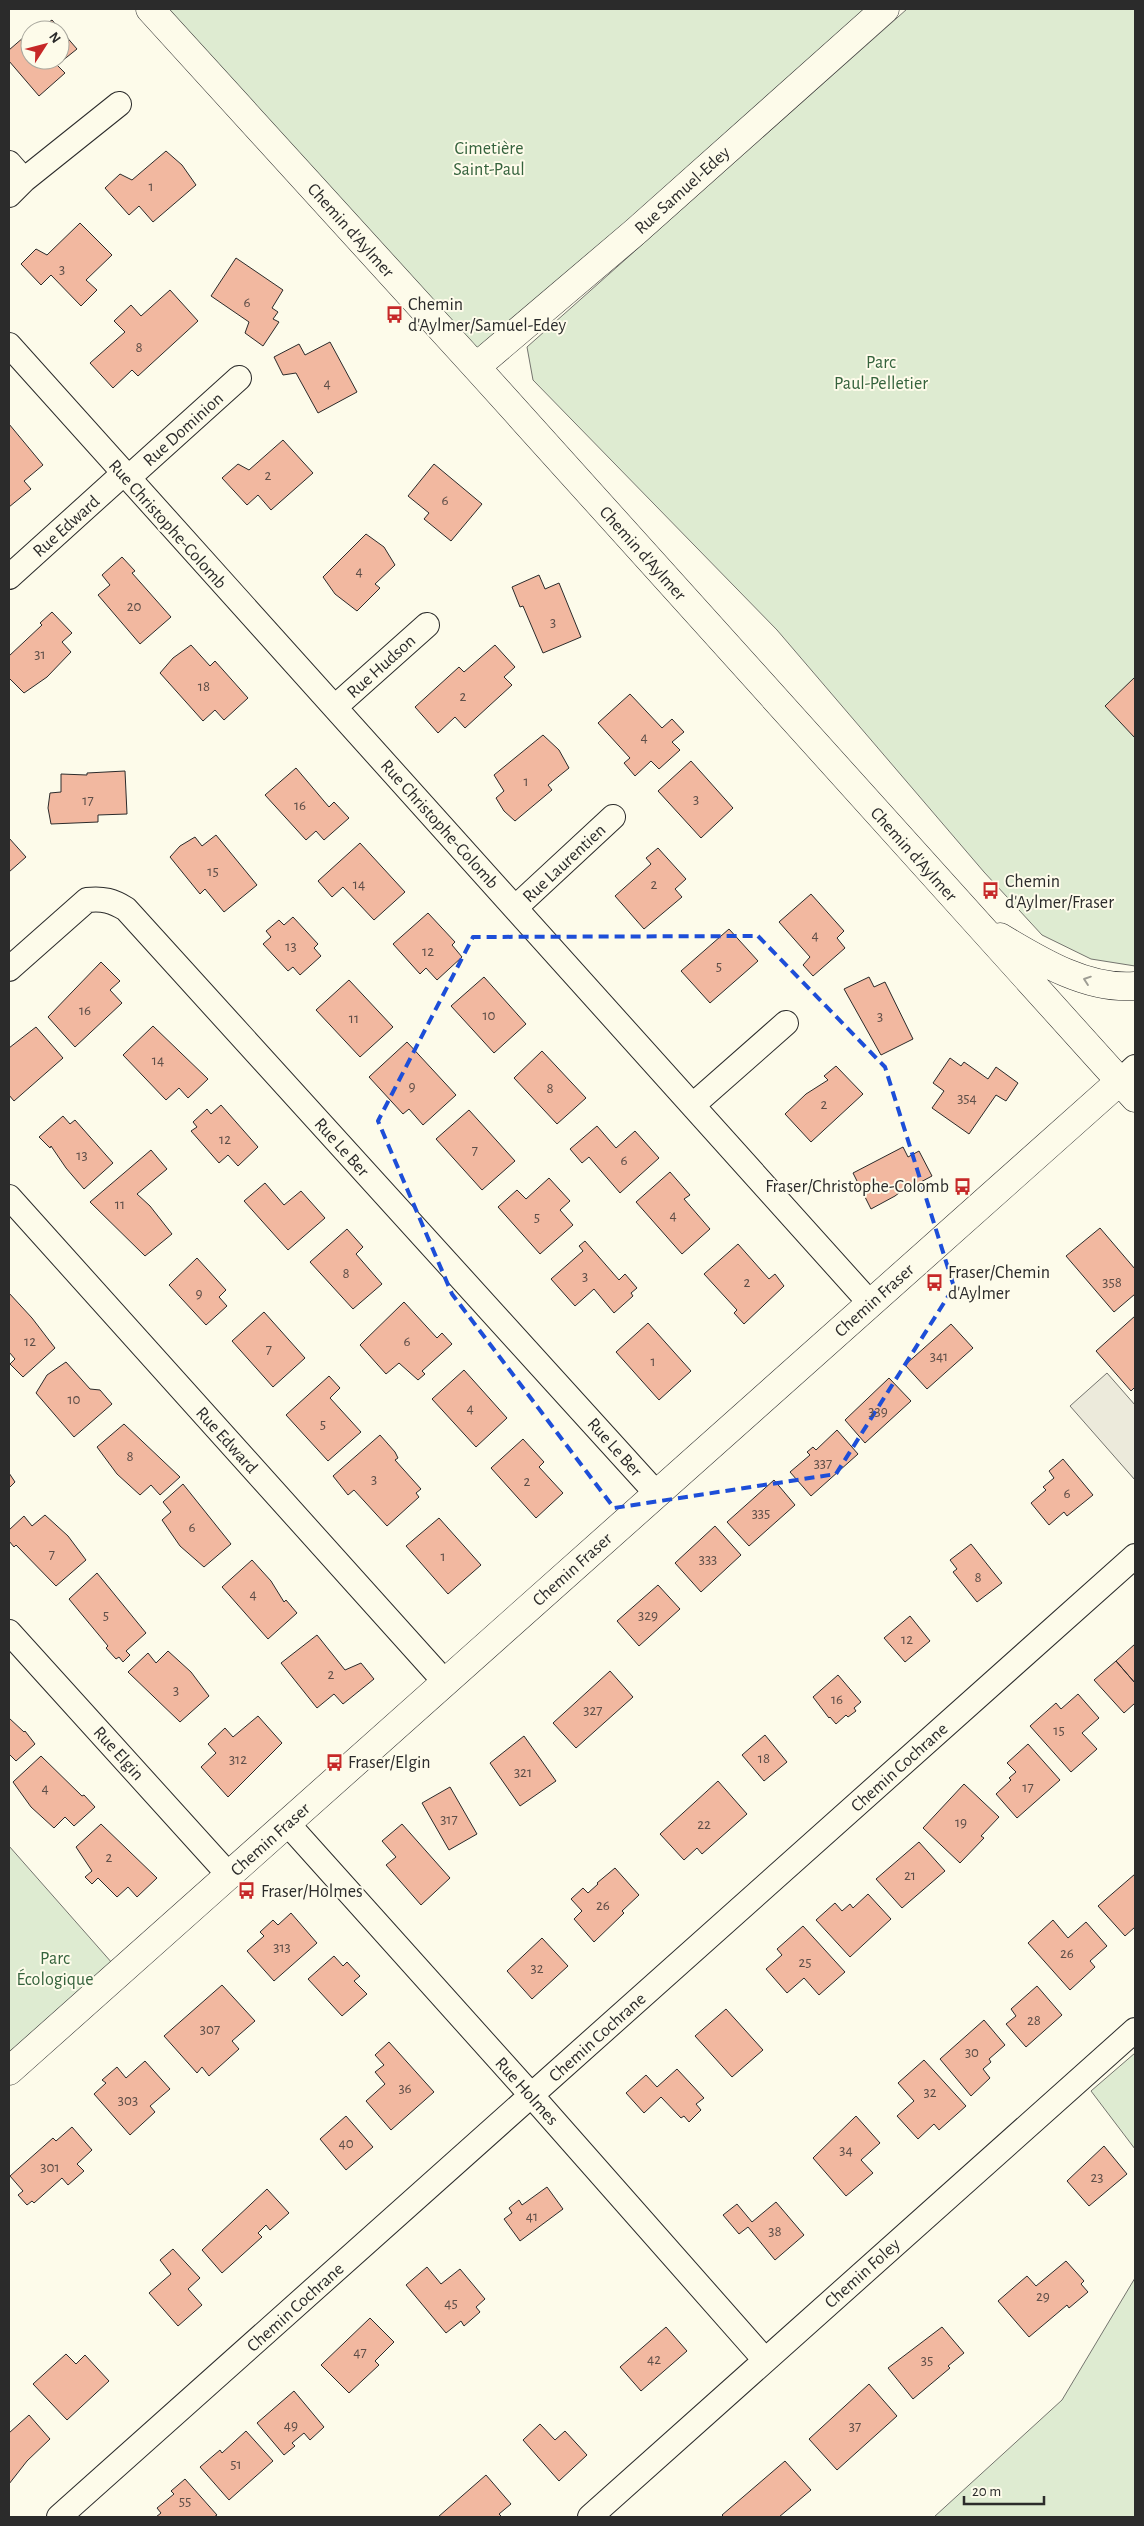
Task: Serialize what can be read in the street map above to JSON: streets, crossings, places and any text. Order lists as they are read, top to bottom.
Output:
{
  "streets": {
    "street": [
      "Rue Samuel-Edey",
      "Chemin d'Aylmer",
      "Rue Dominion",
      "Rue Christophe-Colomb",
      "Rue Edward",
      "Rue Hudson",
      "Rue Laurentien",
      "Rue Le Ber",
      "Chemin Fraser",
      "Rue Elgin",
      "Chemin Cochrane",
      "Rue Holmes",
      "Chemin Foley"
    ]
  },
  "crossings": [
    ["Rue Samuel-Edey", "Chemin d'Aylmer"],
    ["Chemin d'Aylmer", "Chemin Fraser"],
    ["Rue Dominion", "Rue Christophe-Colomb"],
    ["Rue Dominion", "Rue Edward"],
    ["Rue Christophe-Colomb", "Rue Edward"],
    ["Rue Christophe-Colomb", "Rue Hudson"],
    ["Rue Christophe-Colomb", "Rue Laurentien"],
    ["Rue Christophe-Colomb", "Chemin Fraser"],
    ["Rue Edward", "Chemin Fraser"],
    ["Rue Le Ber", "Chemin Fraser"],
    ["Chemin Fraser", "Rue Elgin"],
    ["Chemin Fraser", "Rue Holmes"],
    ["Chemin Cochrane", "Rue Holmes"],
    ["Rue Holmes", "Chemin Foley"]
  ],
  "parks": ["Cimetière Saint-Paul", "Parc Paul-Pelletier", "Parc Écologique"],
  "places": {
    "bus stop": [
      "Chemin d'Aylmer/Samuel-Edey",
      "Chemin d'Aylmer/Fraser",
      "Fraser/Christophe-Colomb",
      "Fraser/Chemin d'Aylmer",
      "Fraser/Elgin",
      "Fraser/Holmes"
    ]
  },
  "house_numbers": [
    "1",
    "3",
    "6",
    "8",
    "4",
    "2",
    "6",
    "4",
    "20",
    "3",
    "31",
    "18",
    "2",
    "4",
    "1",
    "3",
    "17",
    "16",
    "15",
    "14",
    "2",
    "4",
    "13",
    "12",
    "5",
    "16",
    "10",
    "3",
    "11",
    "14",
    "9",
    "8",
    "354",
    "2",
    "12",
    "7",
    "13",
    "6",
    "11",
    "4",
    "5",
    "8",
    "3",
    "2",
    "358",
    "9",
    "12",
    "6",
    "7",
    "341",
    "1",
    "10",
    "4",
    "339",
    "5",
    "8",
    "337",
    "3",
    "2",
    "6",
    "335",
    "6",
    "7",
    "1",
    "333",
    "8",
    "4",
    "5",
    "329",
    "12",
    "2",
    "3",
    "16",
    "327",
    "15",
    "18",
    "312",
    "321",
    "17",
    "4",
    "317",
    "19",
    "22",
    "2",
    "21",
    "26",
    "313",
    "26",
    "25",
    "32",
    "28",
    "307",
    "30",
    "36",
    "32",
    "303",
    "40",
    "34",
    "301",
    "23",
    "41",
    "38",
    "29",
    "45",
    "47",
    "42",
    "35",
    "49",
    "37",
    "51",
    "55"
  ],
  "scale_bar": "20 m",
  "north": "top right"
}
